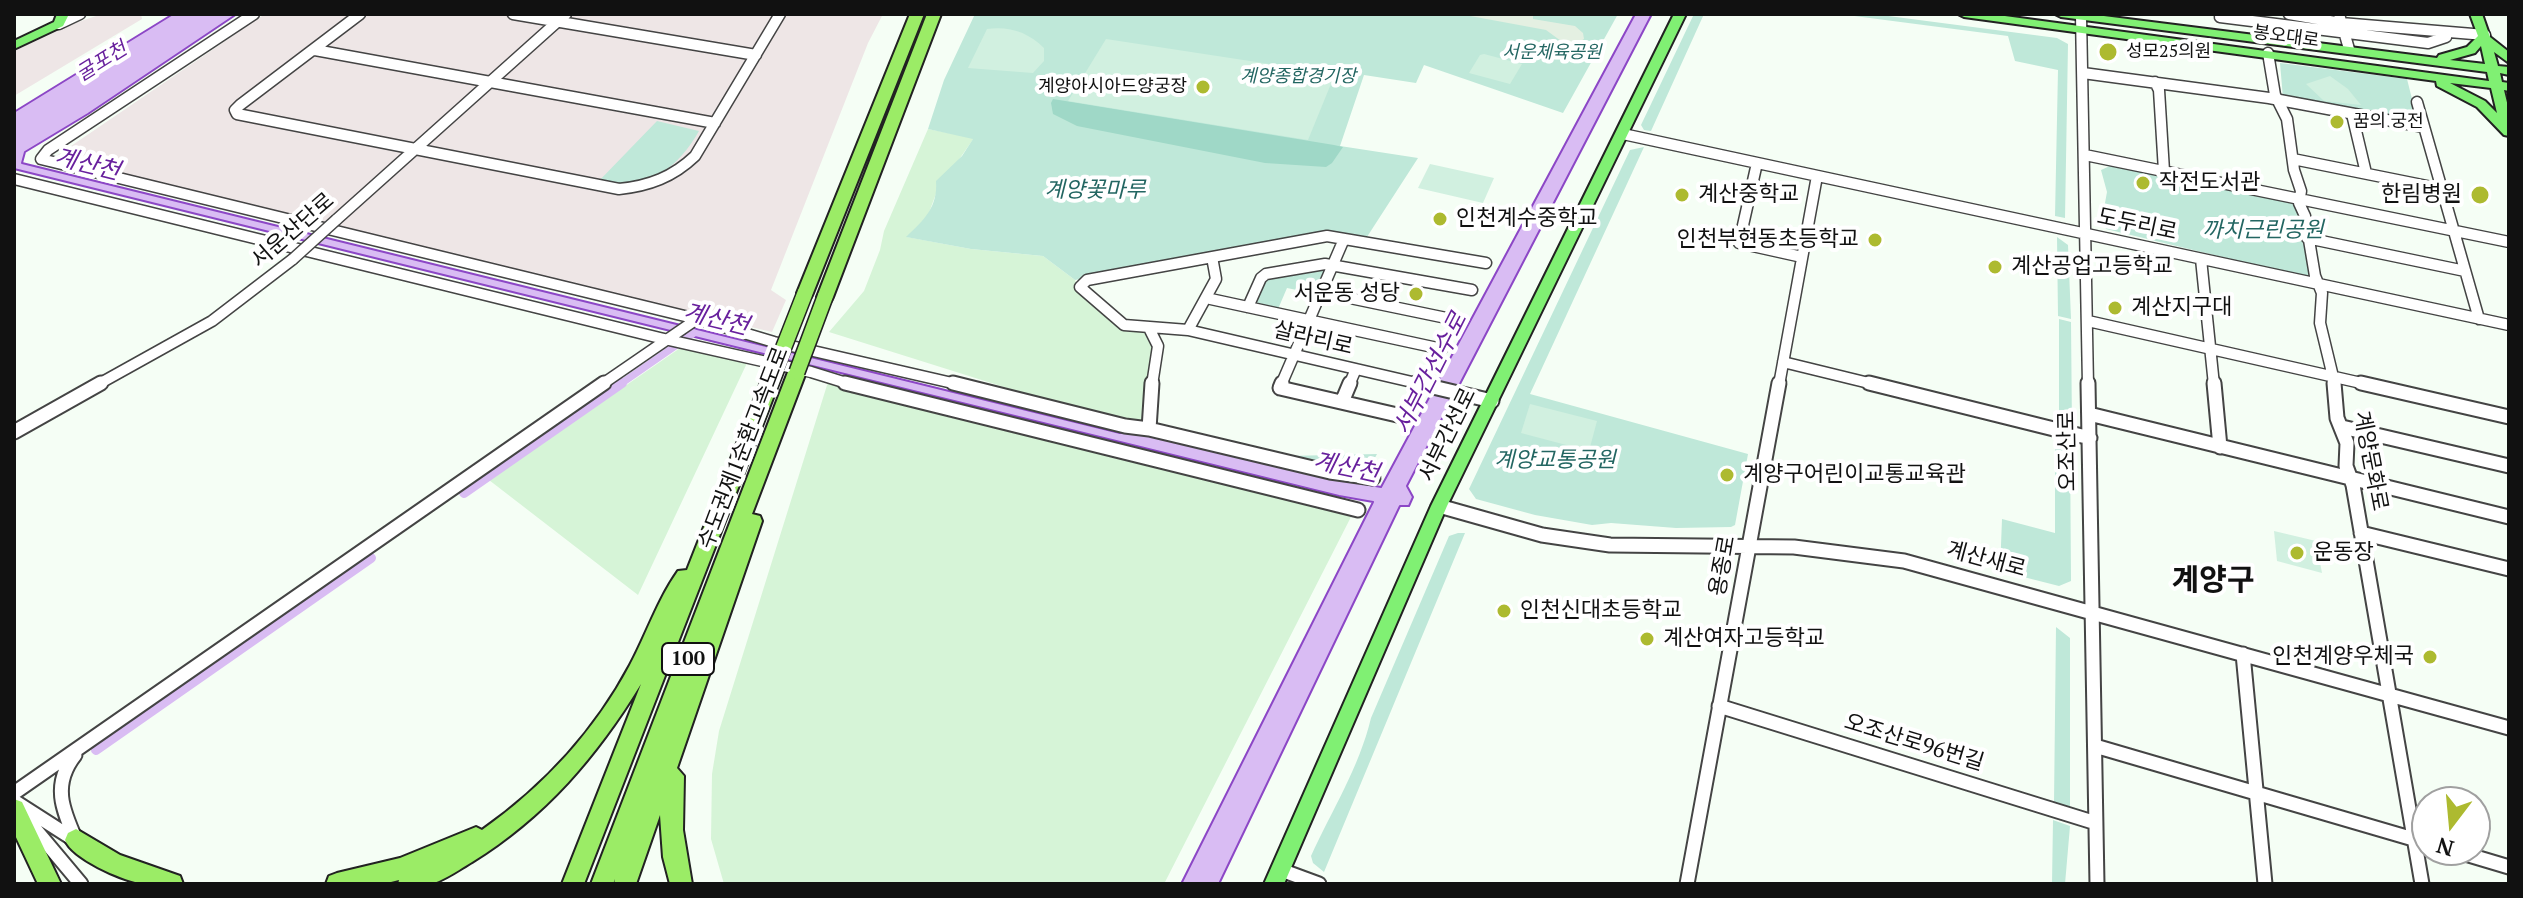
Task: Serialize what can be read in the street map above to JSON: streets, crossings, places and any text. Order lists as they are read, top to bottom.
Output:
{
  "streets": {
    "highway": ["수도권제1순환고속도로", "100"],
    "main road": ["봉오대로", "서부간선로"],
    "street": [
      "도두리로",
      "서운산단로",
      "살라리로",
      "오조산로",
      "계양문화로",
      "계산새로",
      "용종로",
      "오조산로96번길"
    ]
  },
  "crossings": [
    ["봉오대로", "오조산로"],
    ["봉오대로", "계양문화로"],
    ["도두리로", "서부간선로"],
    ["도두리로", "오조산로"],
    ["도두리로", "계양문화로"],
    ["도두리로", "용종로"],
    ["살라리로", "서부간선로"],
    ["서부간선로", "계산새로"],
    ["오조산로", "계산새로"],
    ["오조산로", "오조산로96번길"],
    ["계양문화로", "계산새로"],
    ["계산새로", "용종로"],
    ["용종로", "오조산로96번길"]
  ],
  "districts": ["계양구"],
  "water": ["굴포천", "계산천", "서부간선수로"],
  "parks": [
    "서운체육공원",
    "계양종합경기장",
    "계양꽃마루",
    "까치근린공원",
    "계양교통공원"
  ],
  "places": [
    "성모25의원",
    "계양아시아드양궁장",
    "꿈의 궁전",
    "작전도서관",
    "계산중학교",
    "한림병원",
    "인천계수중학교",
    "인천부현동초등학교",
    "계산공업고등학교",
    "서운동 성당",
    "계산지구대",
    "계양구어린이교통교육관",
    "운동장",
    "인천신대초등학교",
    "계산여자고등학교",
    "인천계양우체국"
  ],
  "north": "bottom"
}
